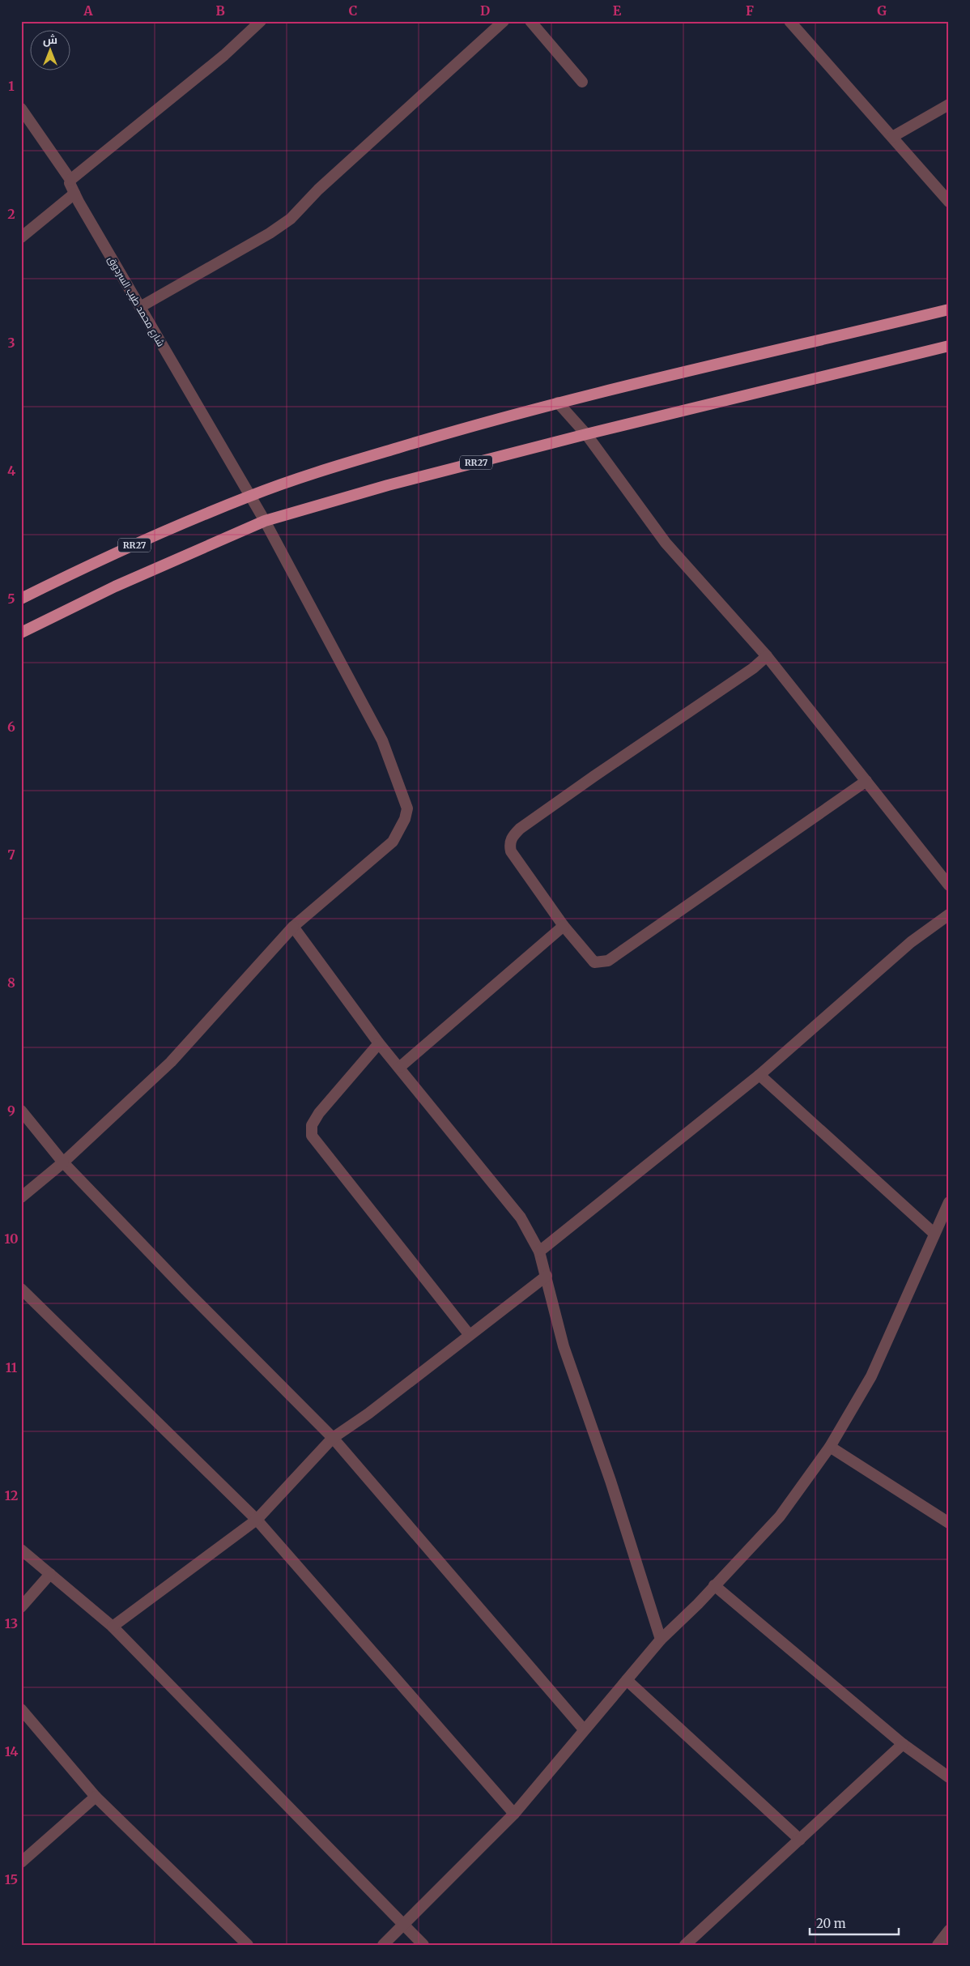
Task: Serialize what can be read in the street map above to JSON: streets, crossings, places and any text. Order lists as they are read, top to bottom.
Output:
{
  "streets": {
    "highway": ["RR27"],
    "street": ["شارع محمد طيب السردوق"]
  },
  "crossings": [
    ["شارع محمد طيب السردوق", "RR27"]
  ],
  "scale_bar": "20 m",
  "north": "top",
  "grid": {
    "columns": [
      "A",
      "B",
      "C",
      "D",
      "E",
      "F",
      "G"
    ],
    "rows": [
      "1",
      "2",
      "3",
      "4",
      "5",
      "6",
      "7",
      "8",
      "9",
      "10",
      "11",
      "12",
      "13",
      "14",
      "15"
    ]
  }
}
